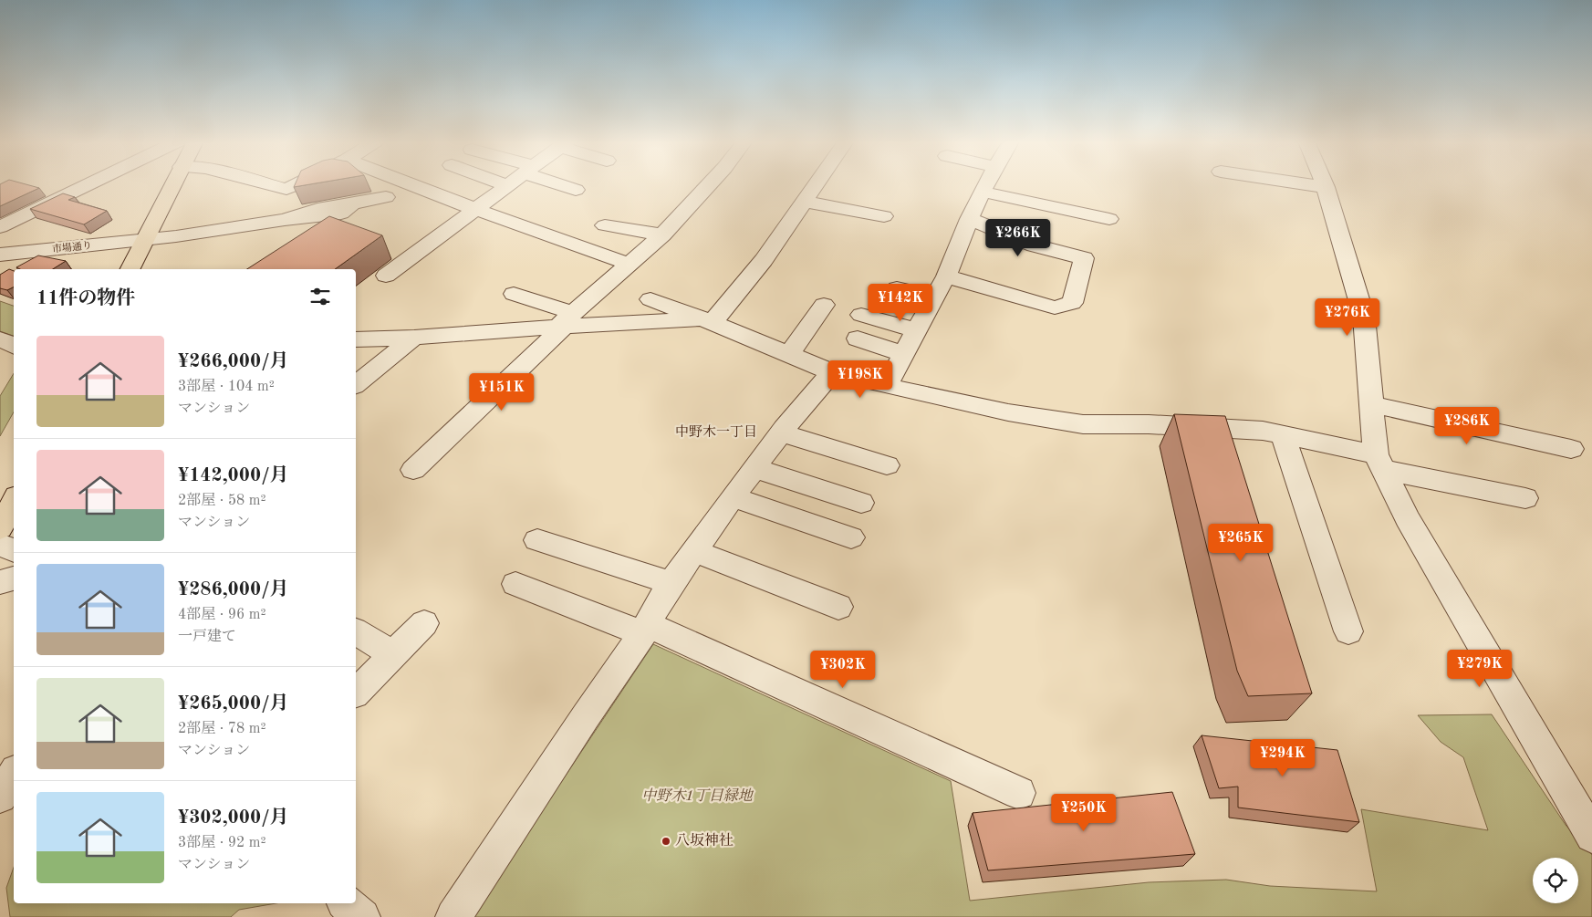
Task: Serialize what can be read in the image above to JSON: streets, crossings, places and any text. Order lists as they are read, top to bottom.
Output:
{
  "streets": {
    "street": ["市場通り"]
  },
  "districts": ["中野木一丁目"],
  "parks": ["中野木1丁目緑地"],
  "places": ["八坂神社"],
  "page": {
    "price": [
      "¥266K",
      "¥142K",
      "¥276K",
      "¥198K",
      "¥151K",
      "¥286K",
      "¥265K",
      "¥279K",
      "¥302K",
      "¥294K",
      "¥250K"
    ],
    "heading": "11件の物件",
    "list": [
      {
        "name": "¥266,000/月",
        "note": "3部屋 · 104 m² · マンション"
      },
      {
        "name": "¥142,000/月",
        "note": "2部屋 · 58 m² · マンション"
      },
      {
        "name": "¥286,000/月",
        "note": "4部屋 · 96 m² · 一戸建て"
      },
      {
        "name": "¥265,000/月",
        "note": "2部屋 · 78 m² · マンション"
      },
      {
        "name": "¥302,000/月",
        "note": "3部屋 · 92 m² · マンション"
      }
    ]
  }
}
